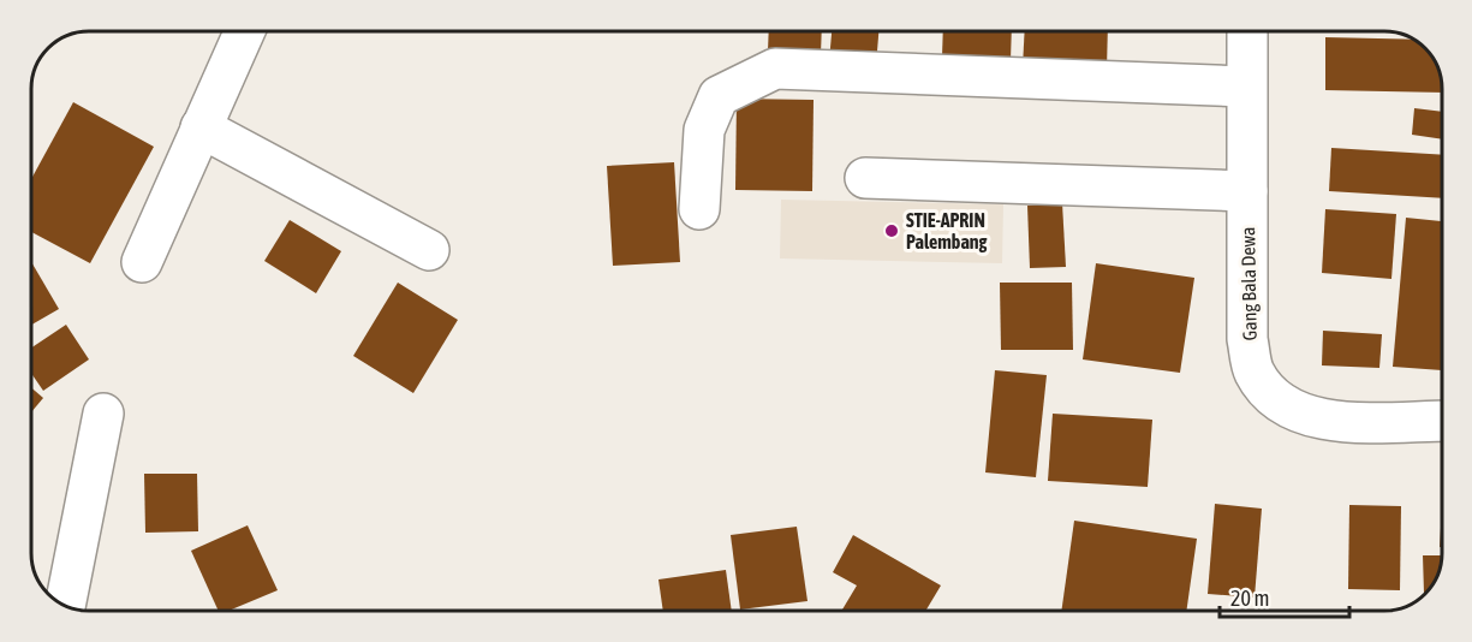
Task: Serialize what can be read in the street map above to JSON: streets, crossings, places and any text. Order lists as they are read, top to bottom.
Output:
{
  "streets": {
    "street": ["Gang Bala Dewa"]
  },
  "places": ["STIE-APRIN Palembang"],
  "scale_bar": "20 m"
}
